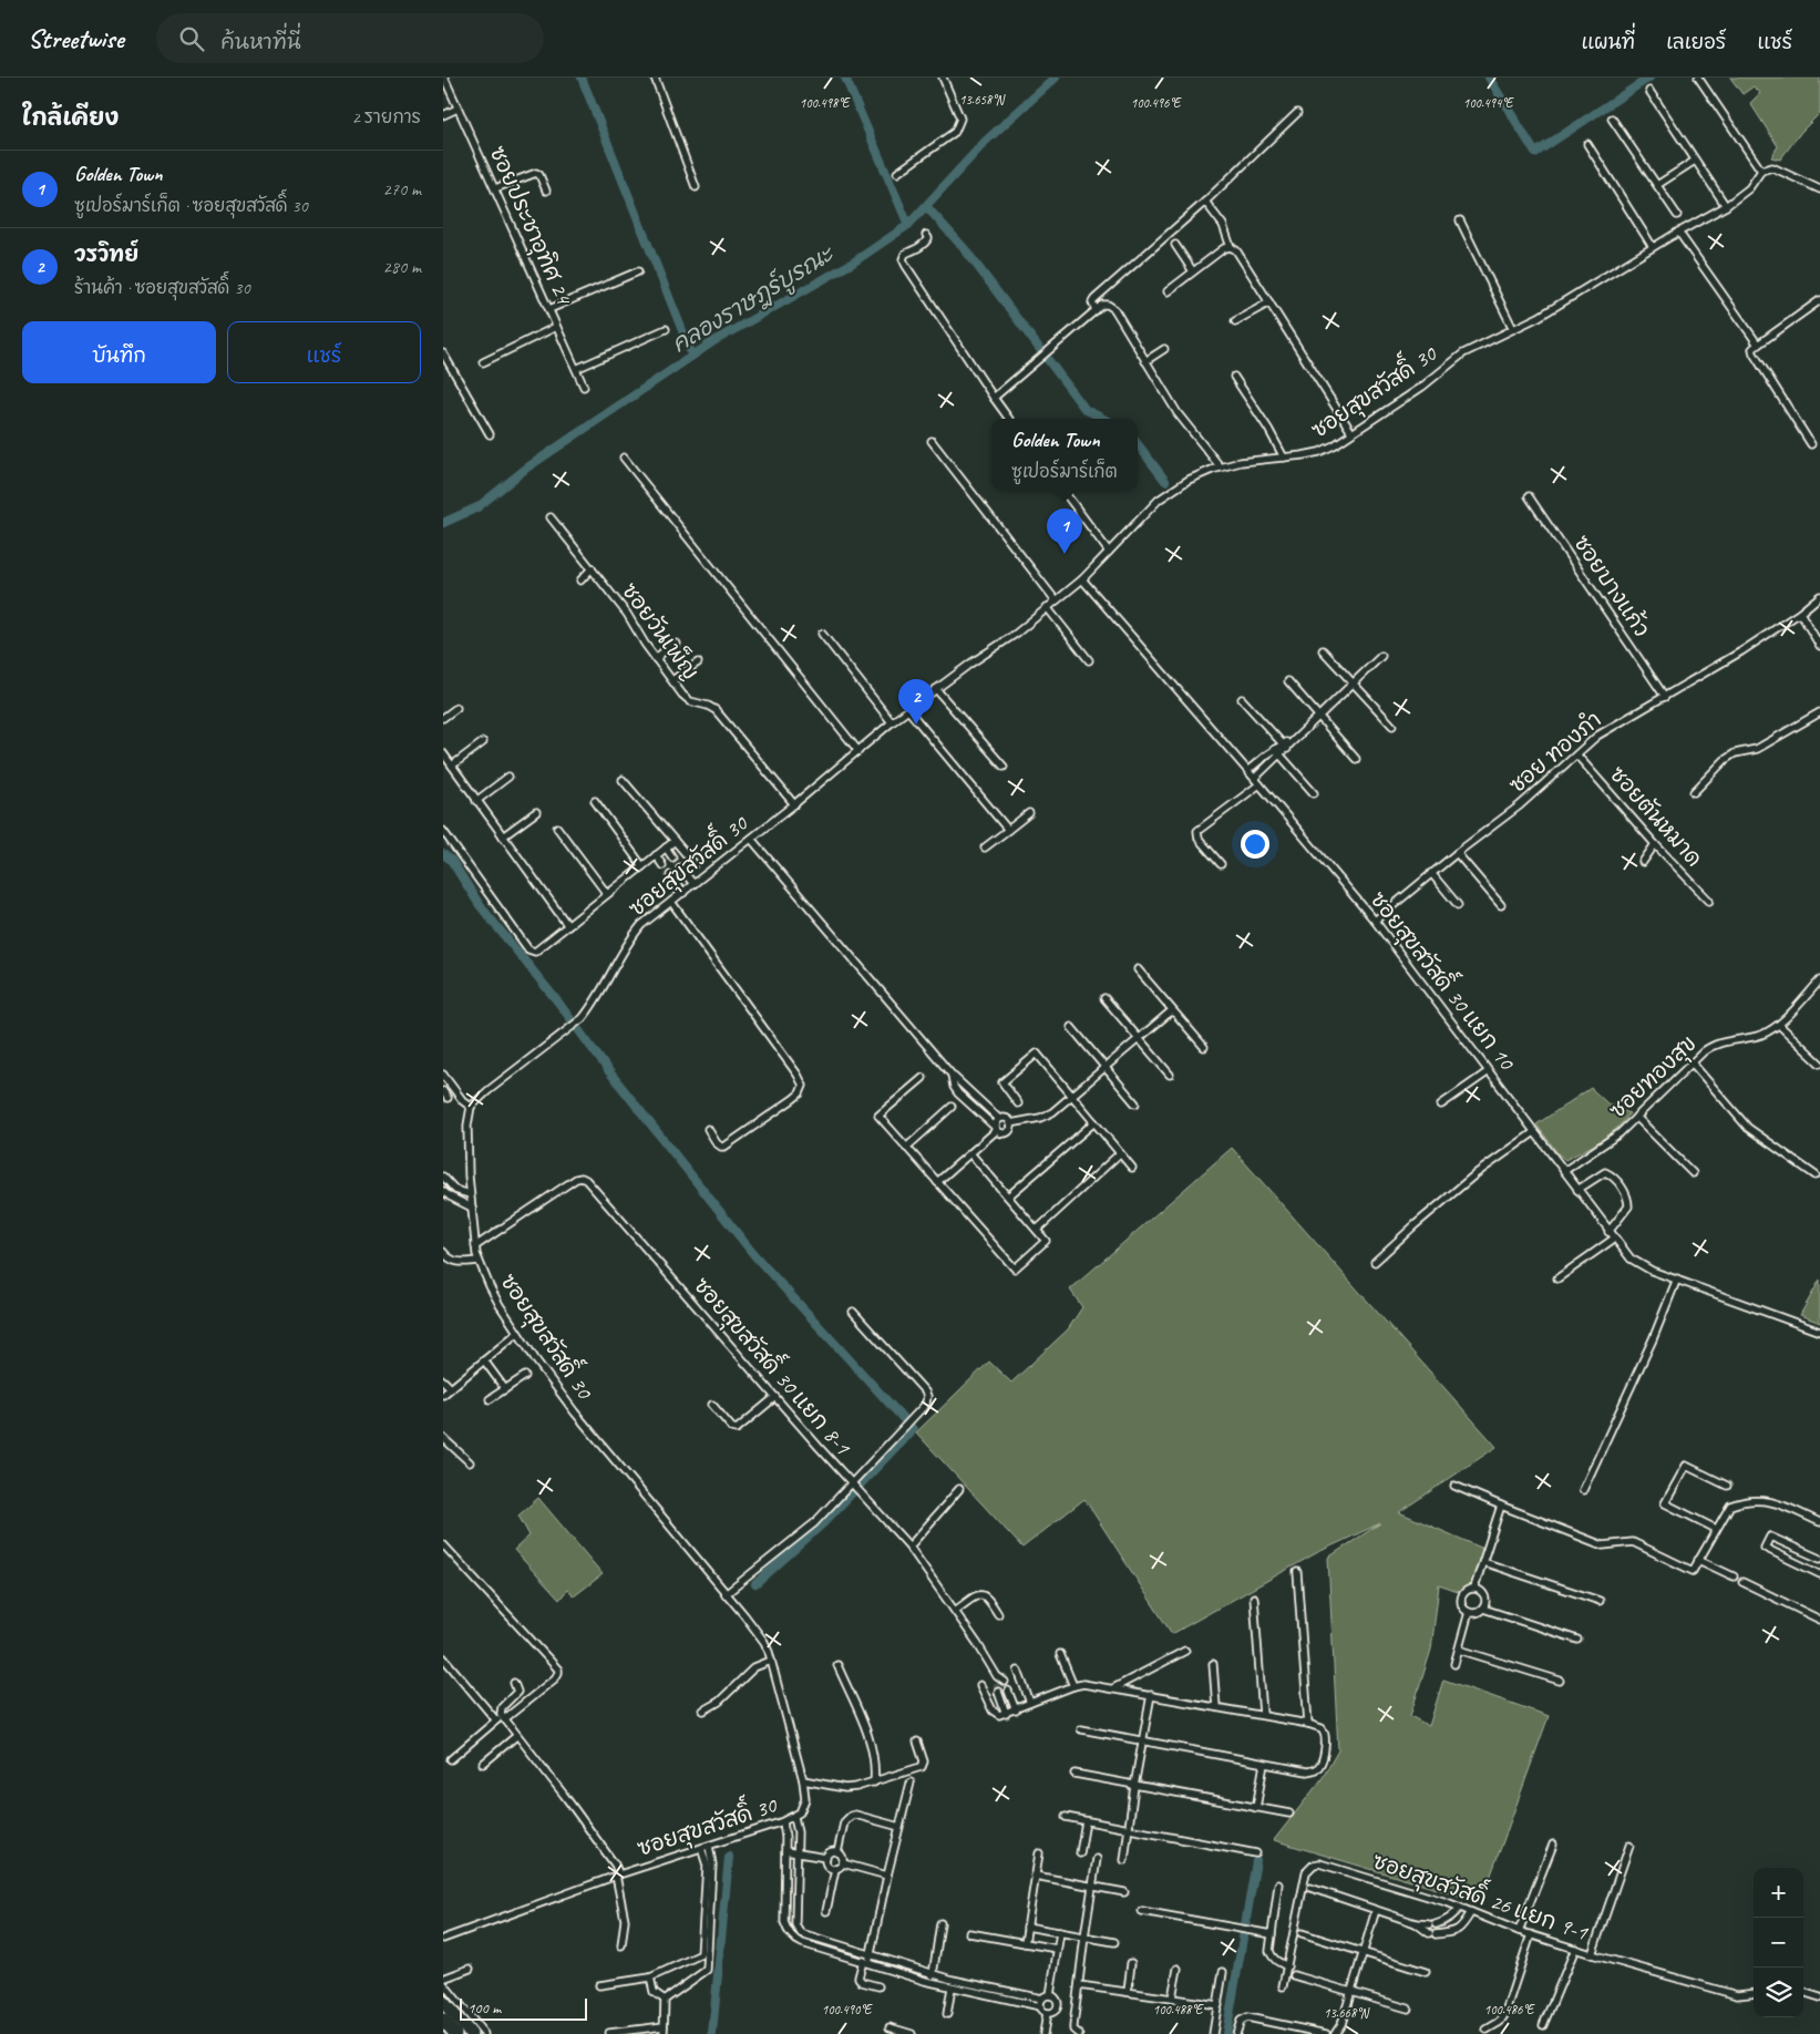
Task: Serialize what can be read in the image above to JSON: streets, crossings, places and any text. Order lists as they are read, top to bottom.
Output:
{
  "streets": {
    "street": [
      "ซอยประชาอุทิศ 24",
      "ซอยสุขสวัสดิ์ 30",
      "ซอยบางแก้ว",
      "ซอยวันเพ็ญ",
      "ซอย ทองภํา",
      "ซอยตันหมาด",
      "ซอยสุขสวัสดิ์ 30 แยก 10",
      "ซอยทองสุข",
      "ซอยสุขสวัสดิ์ 30 แยก 8-1",
      "ซอยสุขสวัสดิ์ 26 แยก 9-1"
    ]
  },
  "crossings": [
    ["ซอยสุขสวัสดิ์ 30", "ซอยวันเพ็ญ"],
    ["ซอยสุขสวัสดิ์ 30", "ซอยสุขสวัสดิ์ 30 แยก 10"],
    ["ซอยสุขสวัสดิ์ 30", "ซอยสุขสวัสดิ์ 30 แยก 8-1"],
    ["ซอยบางแก้ว", "ซอย ทองภํา"],
    ["ซอย ทองภํา", "ซอยตันหมาด"],
    ["ซอย ทองภํา", "ซอยสุขสวัสดิ์ 30 แยก 10"],
    ["ซอยสุขสวัสดิ์ 30 แยก 10", "ซอยทองสุข"]
  ],
  "water": ["คลองราษฎร์บูรณะ"],
  "scale_bar": "100 m",
  "page": {
    "header": "Streetwise",
    "search": "ค้นหาที่นี่",
    "nav": ["แผนที่", "เลเยอร์", "แชร์"],
    "heading": ["ใกล้เคียง", "2 รายการ"],
    "list": [
      {
        "mark": "1",
        "name": "Golden Town",
        "note": "ซูเปอร์มาร์เก็ต · ซอยสุขสวัสดิ์ 30",
        "value": "270 m"
      },
      {
        "mark": "2",
        "name": "วรวิทย์",
        "note": "ร้านค้า · ซอยสุขสวัสดิ์ 30",
        "value": "280 m"
      }
    ],
    "buttons": ["บันทึก", "แชร์"],
    "popup": ["Golden Town", "ซูเปอร์มาร์เก็ต"],
    "pins": ["1", "2"],
    "map_buttons": ["+", "−"],
    "scale": "100 m"
  },
  "coordinates": [
    "13.658°N",
    "100.498°E",
    "100.496°E",
    "100.494°E",
    "100.490°E",
    "100.488°E",
    "100.486°E",
    "13.668°N"
  ]
}
